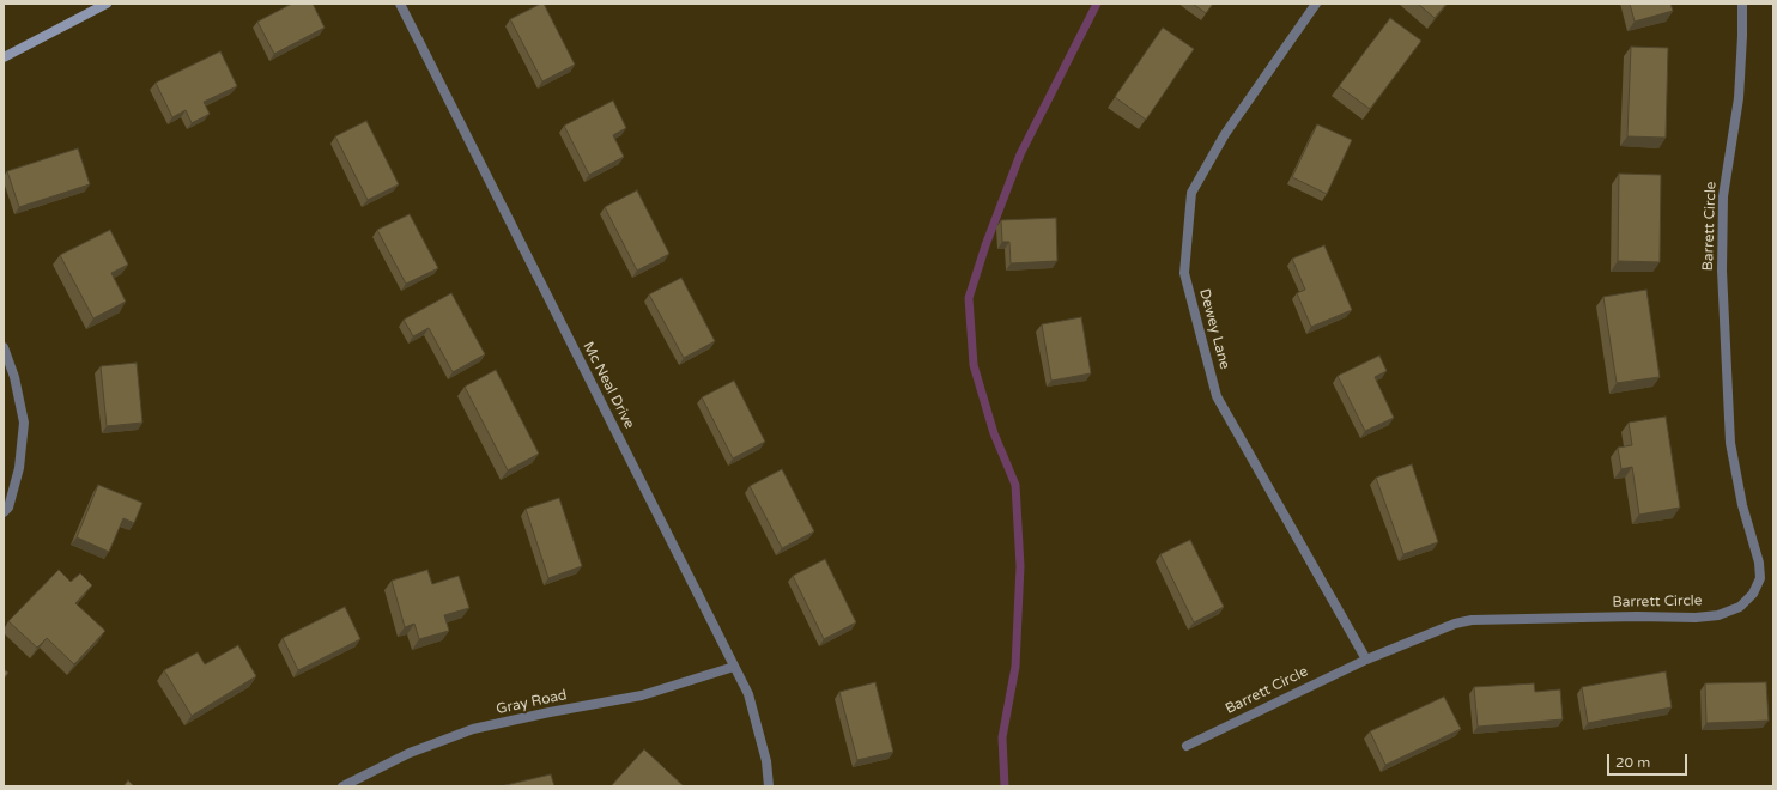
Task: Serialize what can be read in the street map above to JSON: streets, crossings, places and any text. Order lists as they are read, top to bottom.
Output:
{
  "streets": {
    "street": [
      "Barrett Circle",
      "Dewey Lane",
      "Mc Neal Drive",
      "Gray Road"
    ]
  },
  "crossings": [
    ["Barrett Circle", "Dewey Lane"],
    ["Mc Neal Drive", "Gray Road"]
  ],
  "scale_bar": "20 m"
}
